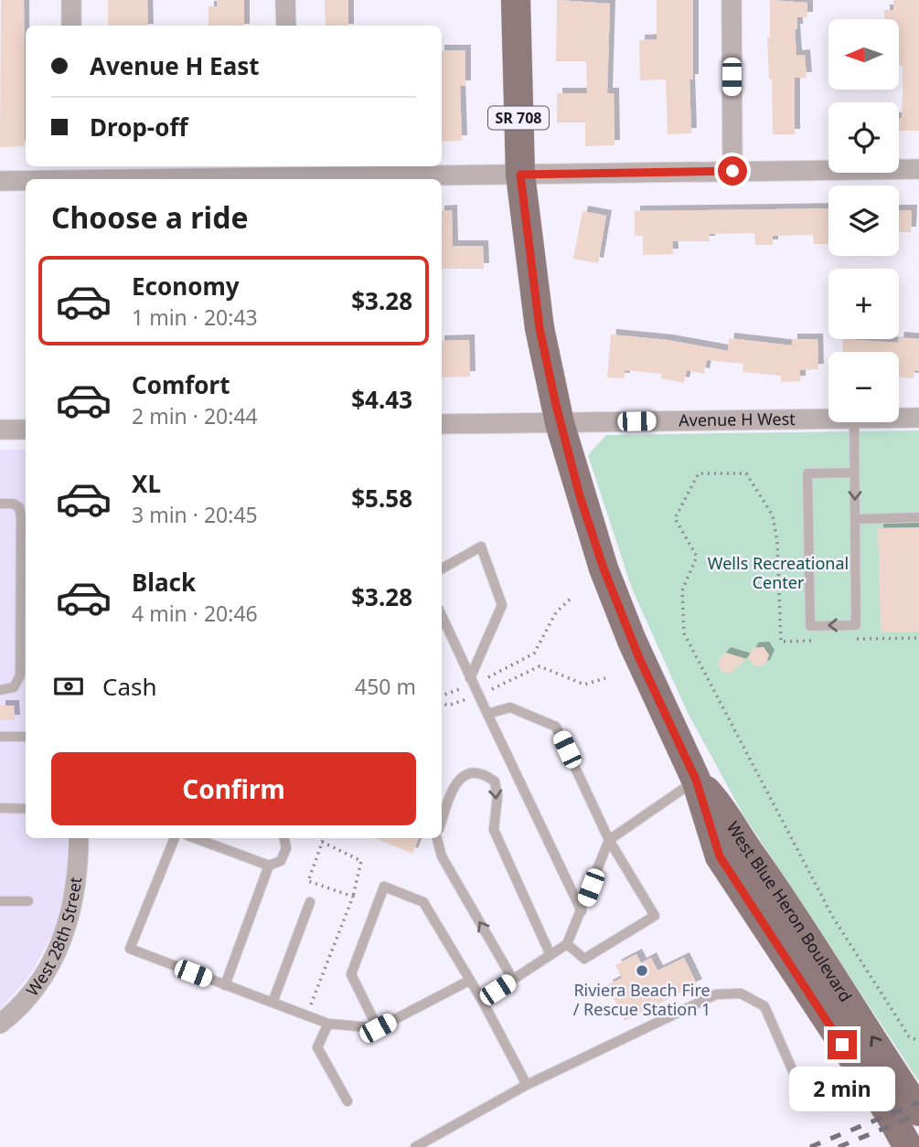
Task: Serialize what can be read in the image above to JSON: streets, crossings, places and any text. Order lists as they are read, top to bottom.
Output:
{
  "streets": {
    "main road": ["SR 708", "West Blue Heron Boulevard"],
    "street": ["Avenue H West", "West 28th Street"]
  },
  "crossings": [
    ["Avenue H West", "West Blue Heron Boulevard"]
  ],
  "parks": ["Wells Recreational Center"],
  "places": ["Riviera Beach Fire / Rescue Station 1"],
  "north": "left",
  "page": {
    "map_buttons": ["+", "−"],
    "banner": ["Avenue H East", "Drop-off"],
    "heading": "Choose a ride",
    "list": [
      {
        "name": "Economy",
        "note": "1 min · 20:43",
        "value": "$3.28"
      },
      {
        "name": "Comfort",
        "note": "2 min · 20:44",
        "value": "$4.43"
      },
      {
        "name": "XL",
        "note": "3 min · 20:45",
        "value": "$5.58"
      },
      {
        "name": "Black",
        "note": "4 min · 20:46",
        "value": "$3.28"
      }
    ],
    "pay": ["Cash", "450 m"],
    "buttons": "Confirm",
    "bubble": "2 min"
  }
}
